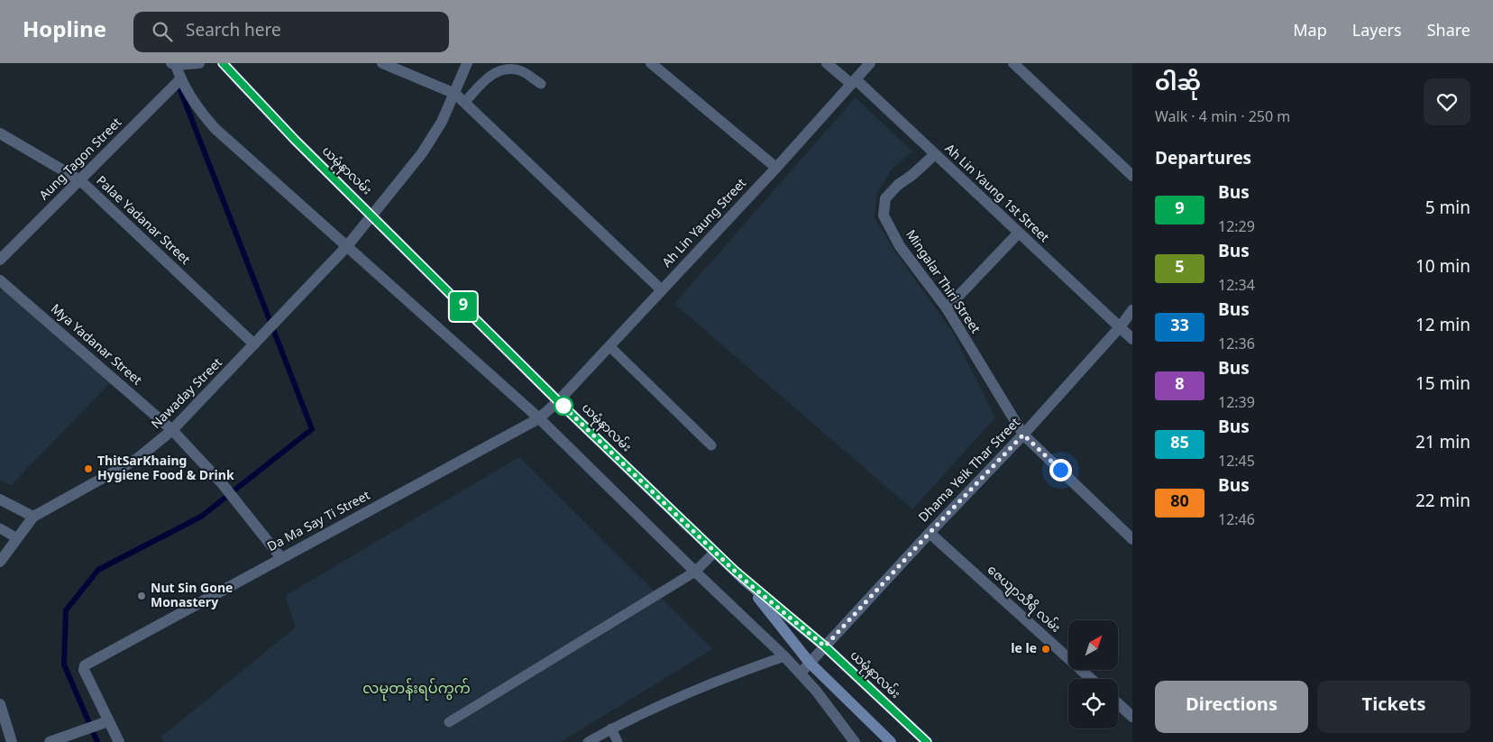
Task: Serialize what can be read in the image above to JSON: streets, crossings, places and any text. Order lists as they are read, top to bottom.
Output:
{
  "streets": {
    "main road": ["ယမုံနာလမ်း"],
    "street": [
      "Aung Tagon Street",
      "Ah Lin Yaung 1st Street",
      "Palae Yadanar Street",
      "Ah Lin Yaung Street",
      "Mingalar Thiri Street",
      "Mya Yadanar Street",
      "Nawaday Street",
      "Dhama Yeik Thar Street",
      "Da Ma Say Ti Street",
      "ဇေယျာသီရိ လမ်း"
    ]
  },
  "crossings": [
    ["Aung Tagon Street", "Palae Yadanar Street"],
    ["ယမုံနာလမ်း", "Ah Lin Yaung Street"],
    ["ယမုံနာလမ်း", "Nawaday Street"],
    ["ယမုံနာလမ်း", "Dhama Yeik Thar Street"],
    ["ယမုံနာလမ်း", "Da Ma Say Ti Street"],
    ["Ah Lin Yaung 1st Street", "Ah Lin Yaung Street"],
    ["Ah Lin Yaung 1st Street", "Mingalar Thiri Street"],
    ["Ah Lin Yaung 1st Street", "Dhama Yeik Thar Street"],
    ["Palae Yadanar Street", "Nawaday Street"],
    ["Ah Lin Yaung Street", "Da Ma Say Ti Street"],
    ["Mingalar Thiri Street", "Dhama Yeik Thar Street"],
    ["Mya Yadanar Street", "Nawaday Street"],
    ["Mya Yadanar Street", "Da Ma Say Ti Street"],
    ["Dhama Yeik Thar Street", "ဇေယျာသီရိ လမ်း"]
  ],
  "districts": ["လမုတန်းရပ်ကွက်"],
  "places": ["ThitSarKhaing Hygiene Food & Drink", "Nut Sin Gone Monastery", "le le"],
  "lines": ["bus line 9"],
  "north": "top right",
  "page": {
    "header": "Hopline",
    "search": "Search here",
    "nav": ["Map", "Layers", "Share"],
    "on_map": "9",
    "heading": [
      ["ဝါဆို", "Walk · 4 min · 250 m"],
      "Departures"
    ],
    "list": [
      {
        "mark": "9",
        "name": "Bus",
        "note": "12:29",
        "value": "5 min"
      },
      {
        "mark": "5",
        "name": "Bus",
        "note": "12:34",
        "value": "10 min"
      },
      {
        "mark": "33",
        "name": "Bus",
        "note": "12:36",
        "value": "12 min"
      },
      {
        "mark": "8",
        "name": "Bus",
        "note": "12:39",
        "value": "15 min"
      },
      {
        "mark": "85",
        "name": "Bus",
        "note": "12:45",
        "value": "21 min"
      },
      {
        "mark": "80",
        "name": "Bus",
        "note": "12:46",
        "value": "22 min"
      }
    ],
    "buttons": ["Directions", "Tickets"]
  }
}
